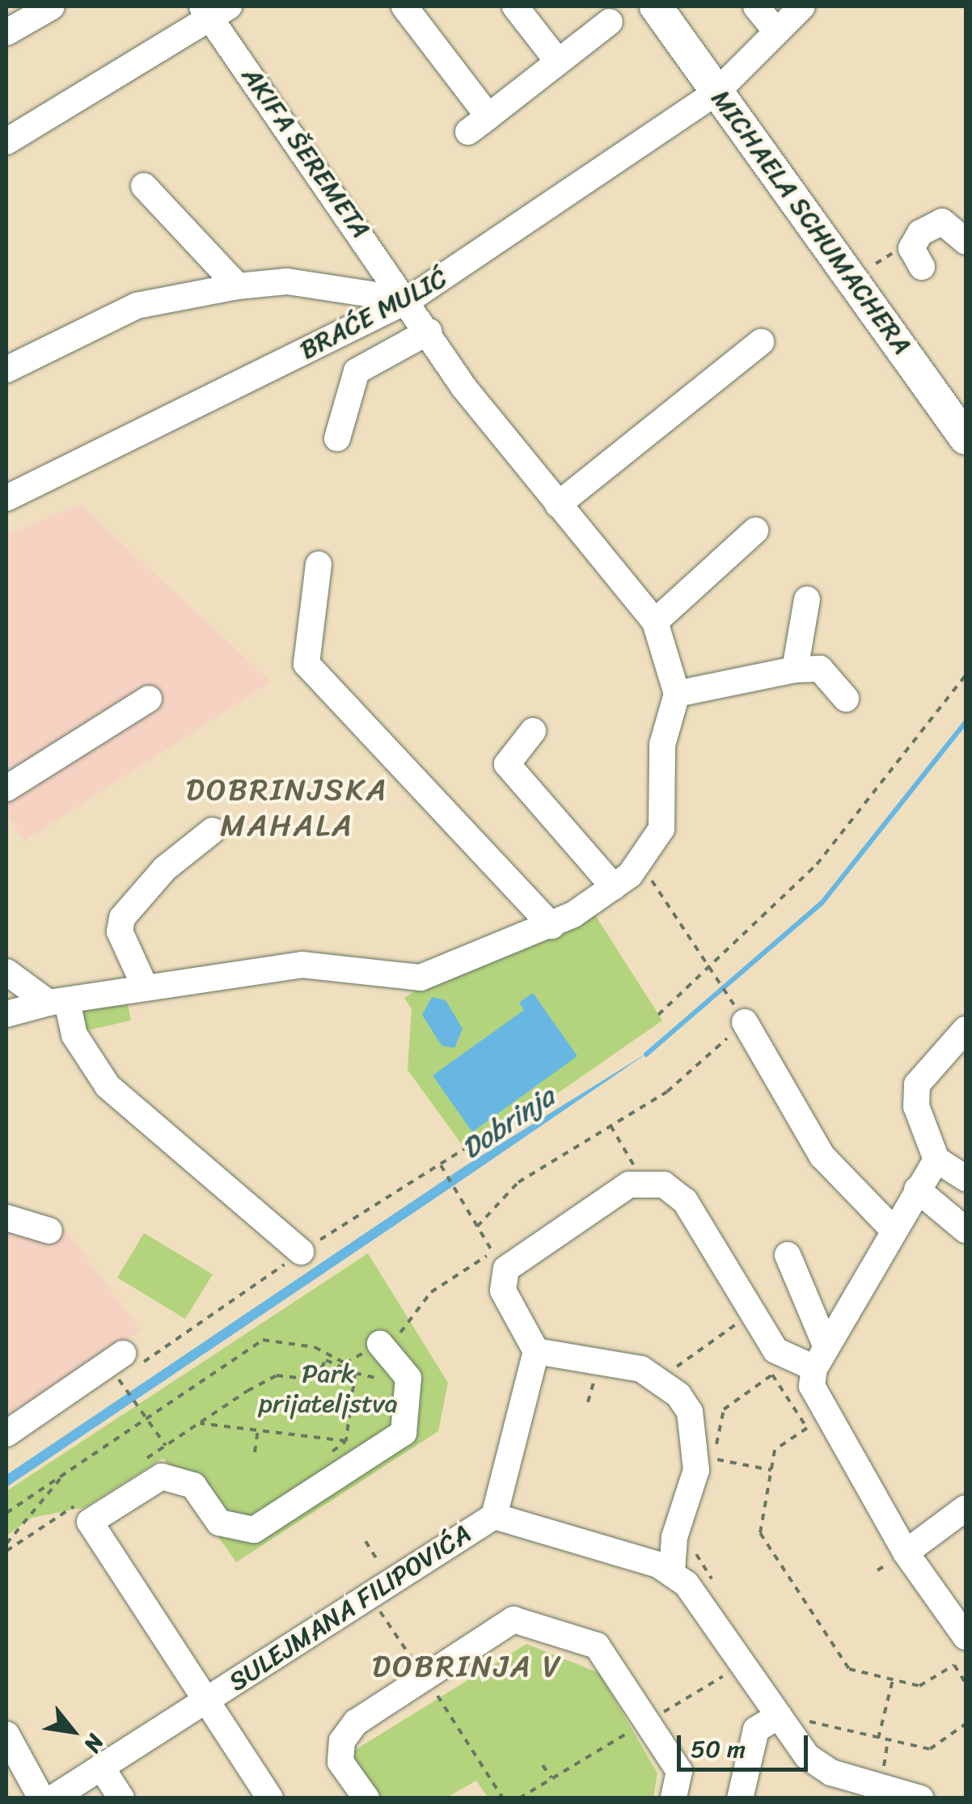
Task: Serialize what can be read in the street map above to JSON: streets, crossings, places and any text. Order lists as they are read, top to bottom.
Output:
{
  "streets": {
    "main road": ["MICHAELA SCHUMACHERA"],
    "street": ["AKIFA ŠEREMETA", "BRAĆE MULIĆ", "SULEJMANA FILIPOVIĆA"]
  },
  "crossings": [
    ["AKIFA ŠEREMETA", "BRAĆE MULIĆ"],
    ["MICHAELA SCHUMACHERA", "BRAĆE MULIĆ"]
  ],
  "districts": ["DOBRINJSKA MAHALA", "DOBRINJA V"],
  "water": ["Dobrinja"],
  "parks": ["Park prijateljstva"],
  "scale_bar": "50 m",
  "north": "bottom right"
}
